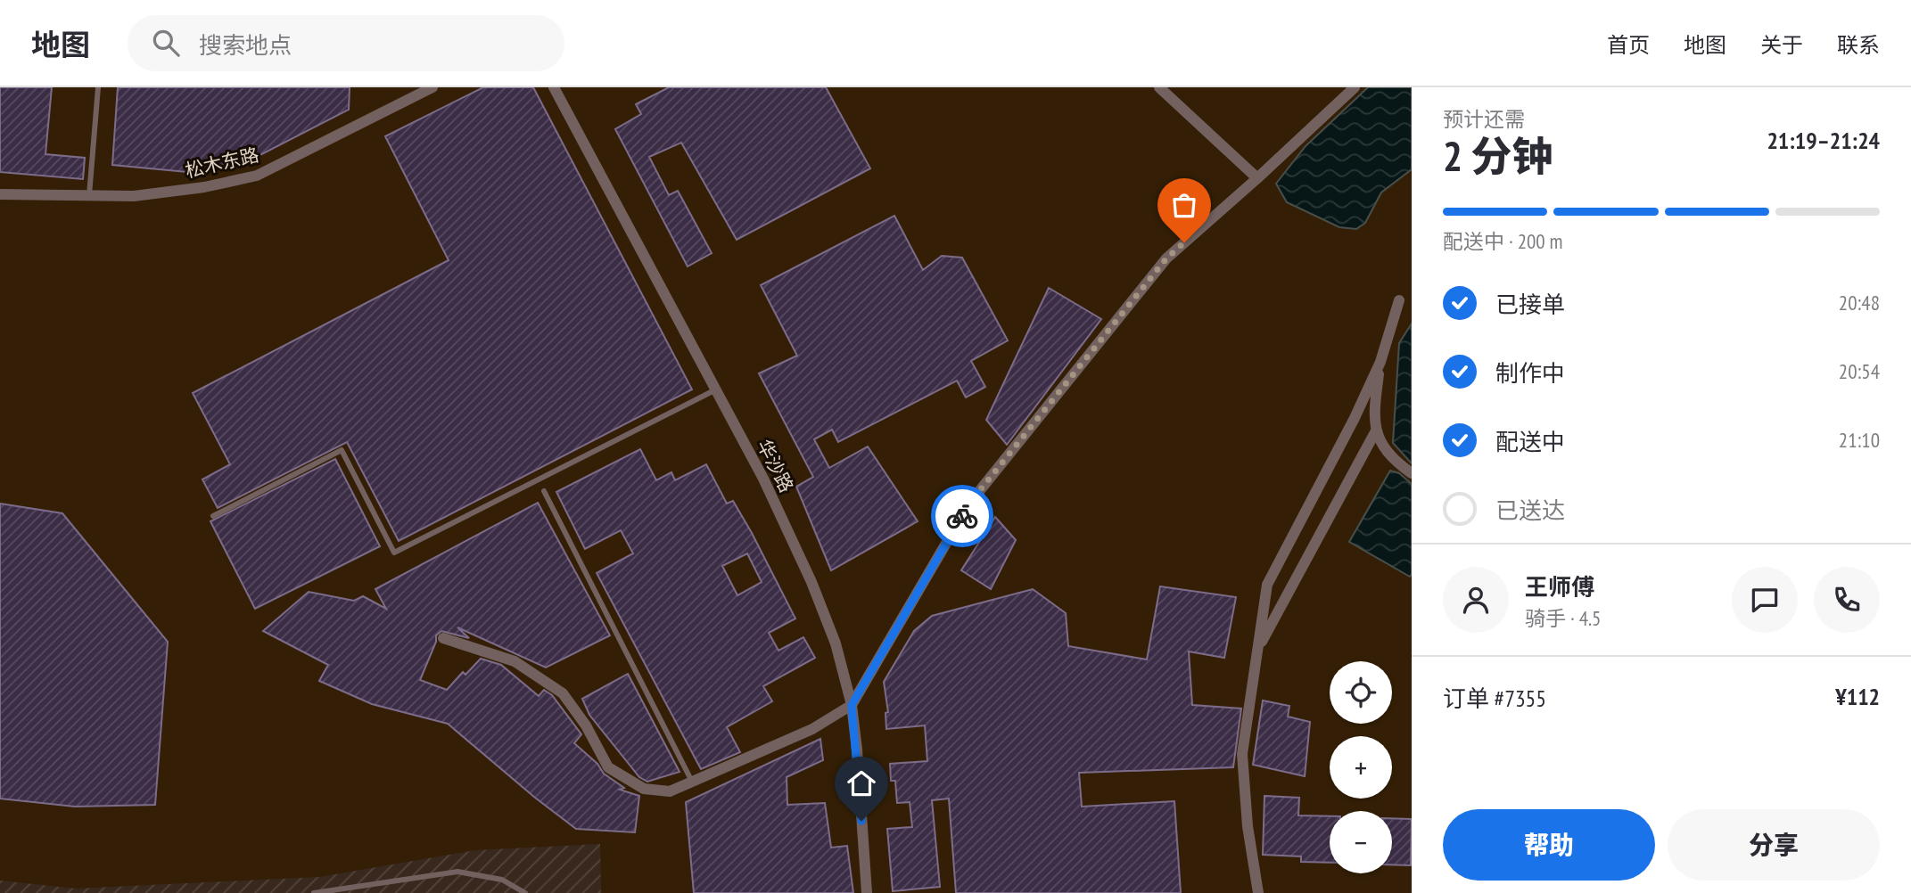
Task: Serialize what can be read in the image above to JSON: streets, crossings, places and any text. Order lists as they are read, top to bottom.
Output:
{
  "streets": {
    "street": ["松木东路", "华沙路"]
  },
  "page": {
    "header": "地图",
    "search": "搜索地点",
    "nav": [
      "首页",
      "地图",
      "关于",
      "联系"
    ],
    "heading": ["2 分钟", "预计还需", "21:19–21:24"],
    "panel": [
      "王师傅",
      "骑手 · 4.5",
      "订单 #7355",
      "¥112"
    ],
    "bar": "配送中 · 200 m",
    "list": [
      ["已接单", "20:48"],
      ["制作中", "20:54"],
      ["配送中", "21:10"],
      "已送达"
    ],
    "map_buttons": ["+", "−"],
    "buttons": ["帮助", "分享"]
  }
}
